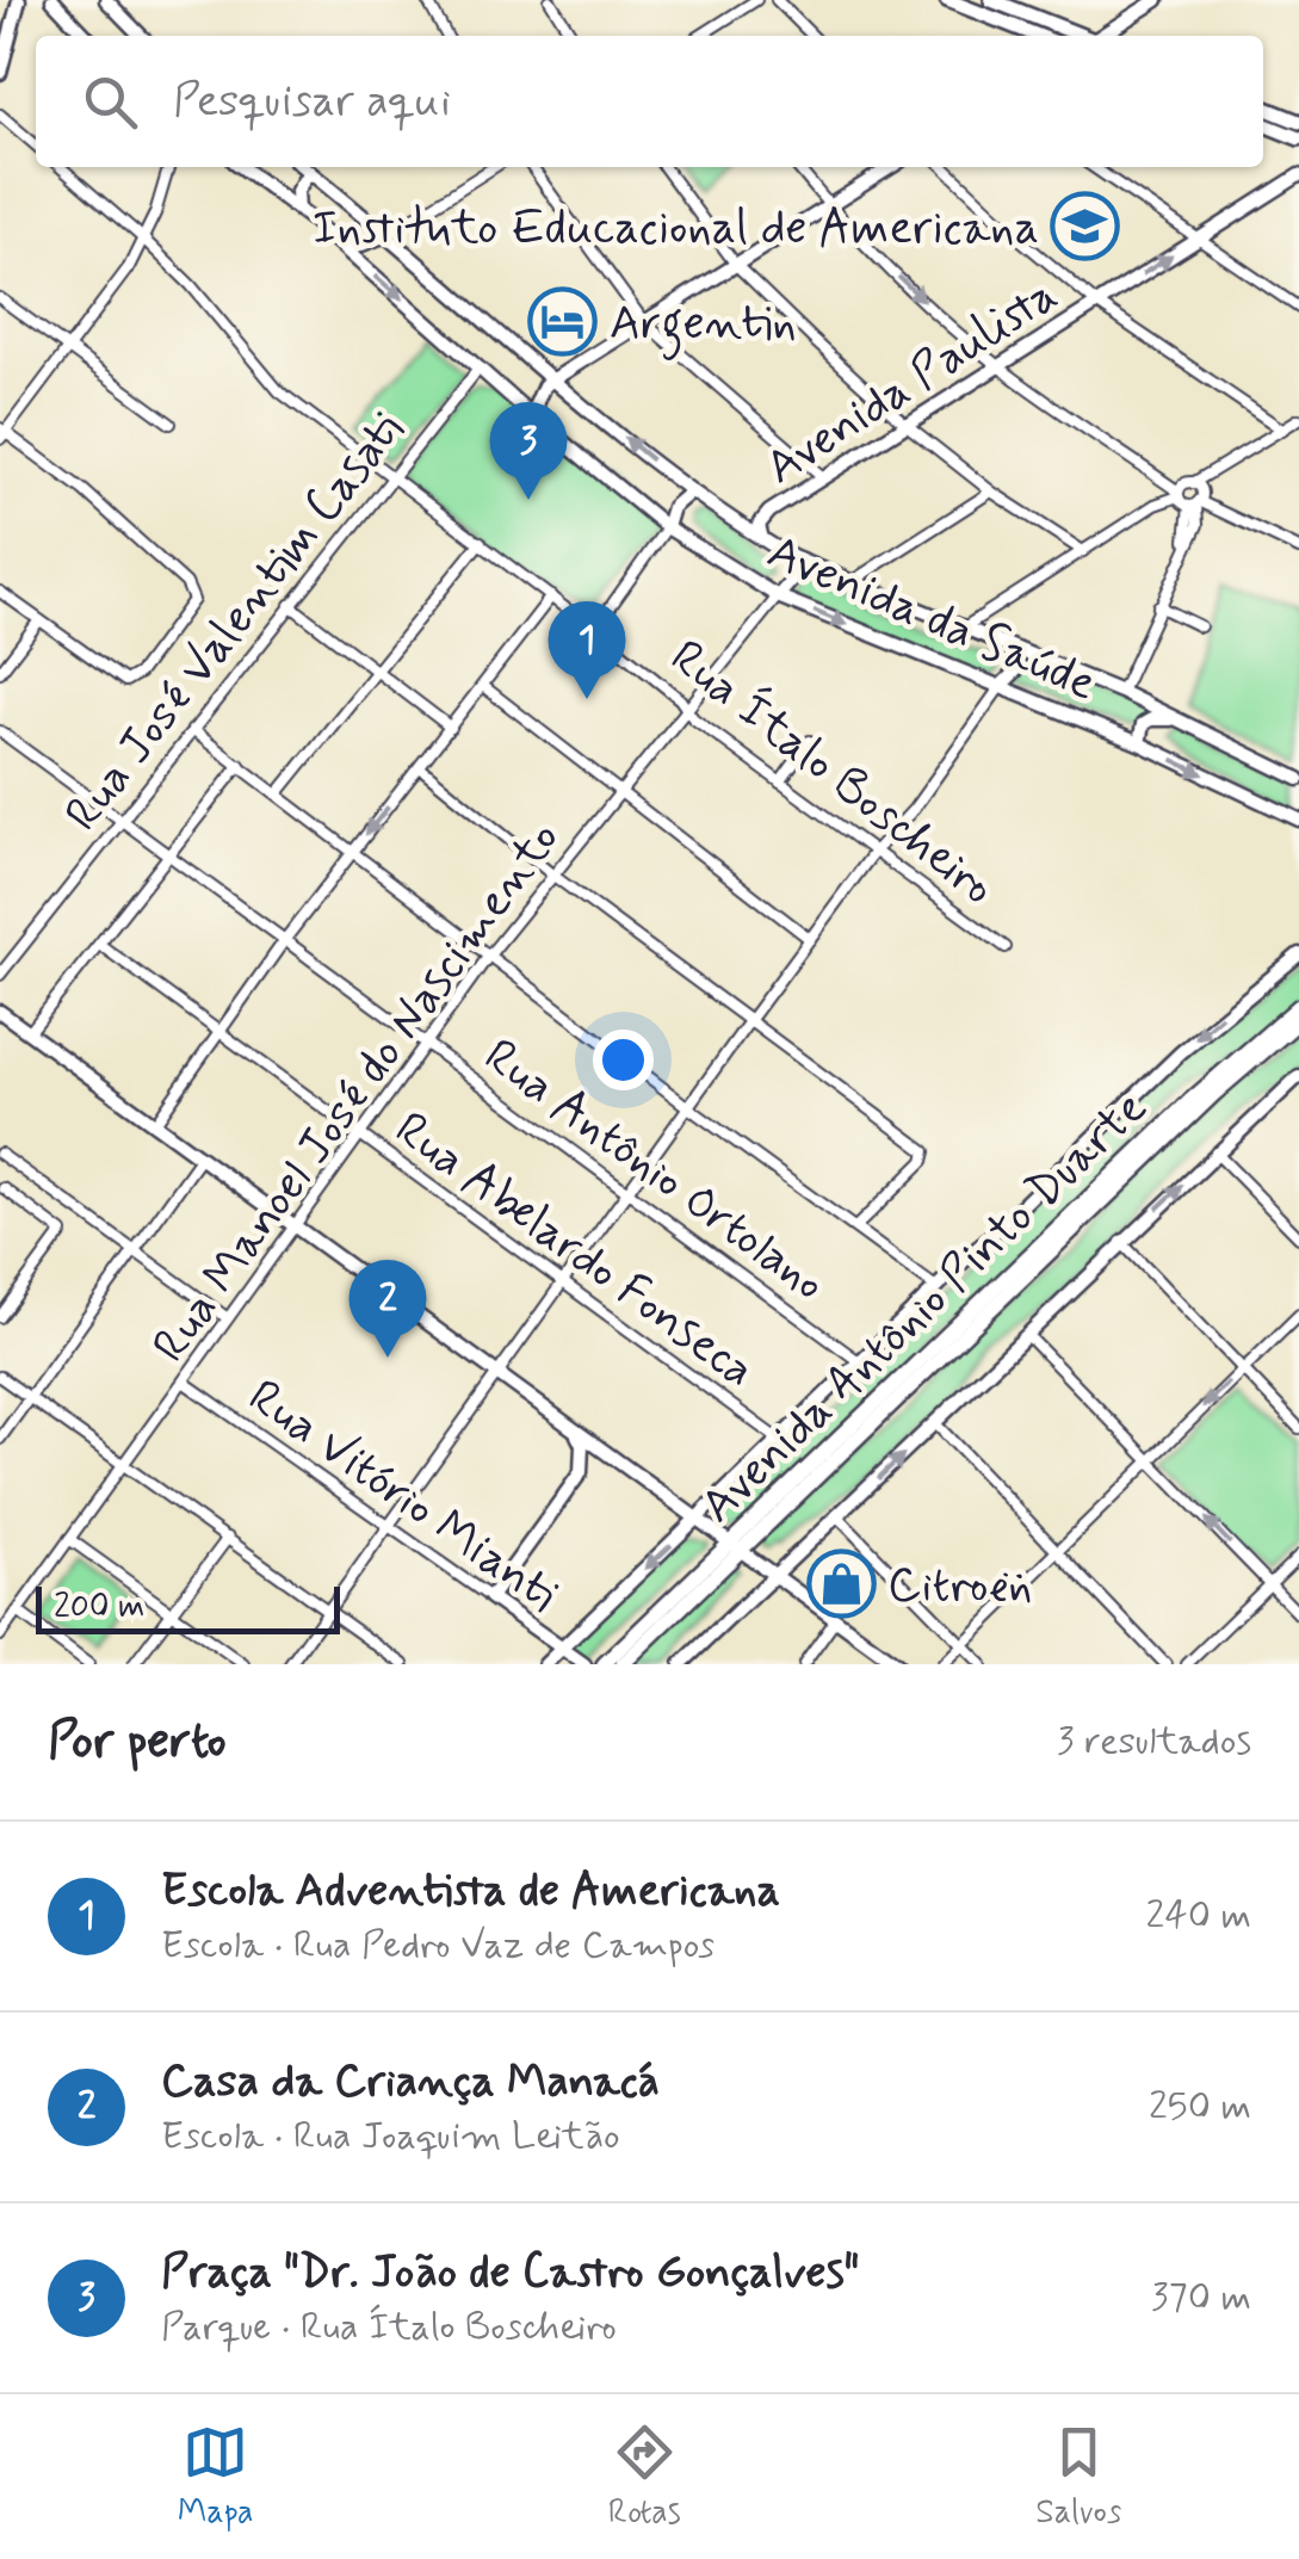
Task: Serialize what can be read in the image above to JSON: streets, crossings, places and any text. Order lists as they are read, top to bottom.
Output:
{
  "streets": {
    "main road": [
      "Avenida Paulista",
      "Avenida da Saúde",
      "Avenida Antônio Pinto Duarte",
      "Rua Vitório Mianti"
    ],
    "street": [
      "Rua José Valentim Casati",
      "Rua Ítalo Boscheiro",
      "Rua Manoel José do Nascimento",
      "Rua Antônio Ortolano",
      "Rua Abelardo Fonseca"
    ]
  },
  "crossings": [
    ["Avenida Paulista", "Avenida da Saúde"],
    ["Avenida da Saúde", "Rua José Valentim Casati"],
    ["Avenida da Saúde", "Rua Manoel José do Nascimento"],
    ["Rua José Valentim Casati", "Rua Ítalo Boscheiro"],
    ["Rua José Valentim Casati", "Rua Antônio Ortolano"],
    ["Rua Ítalo Boscheiro", "Rua Manoel José do Nascimento"],
    ["Rua Manoel José do Nascimento", "Rua Antônio Ortolano"],
    ["Rua Manoel José do Nascimento", "Rua Abelardo Fonseca"],
    ["Rua Manoel José do Nascimento", "Rua Vitório Mianti"]
  ],
  "places": {
    "school or university": ["Instituto Educacional de Americana"],
    "hotel": ["Argentin"],
    "shop": ["Citroën"]
  },
  "scale_bar": "200 m",
  "page": {
    "search": "Pesquisar aqui",
    "pins": ["3", "1", "2"],
    "scale": "200 m",
    "heading": ["Por perto", "3 resultados"],
    "list": [
      {
        "mark": "1",
        "name": "Escola Adventista de Americana",
        "note": "Escola · Rua Pedro Vaz de Campos",
        "value": "240 m"
      },
      {
        "mark": "2",
        "name": "Casa da Criança Manacá",
        "note": "Escola · Rua Joaquim Leitão",
        "value": "250 m"
      },
      {
        "mark": "3",
        "name": "Praça \"Dr. João de Castro Gonçalves\"",
        "note": "Parque · Rua Ítalo Boscheiro",
        "value": "370 m"
      }
    ],
    "nav": ["Mapa", "Rotas", "Salvos"]
  }
}
